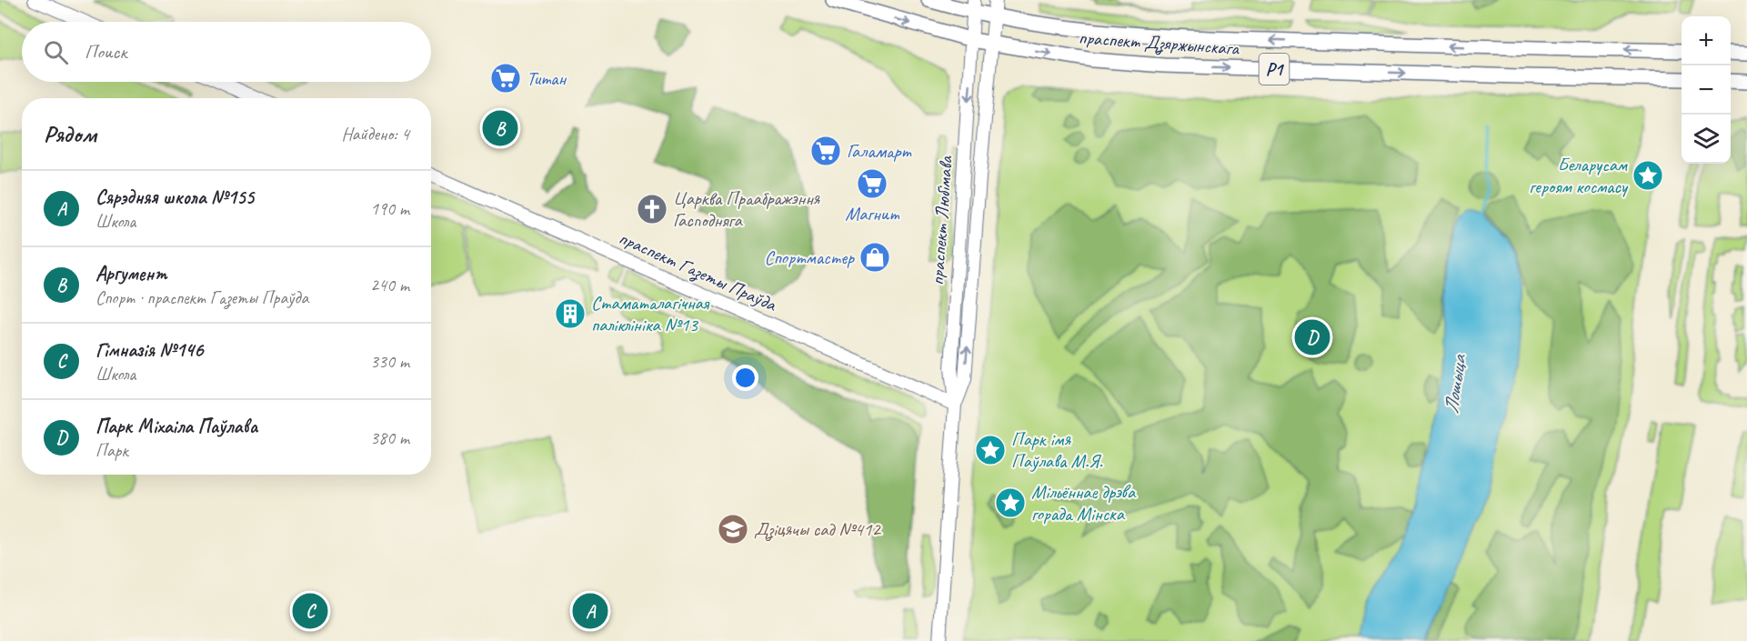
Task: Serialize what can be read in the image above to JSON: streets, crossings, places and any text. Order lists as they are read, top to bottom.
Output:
{
  "streets": {
    "main road": [
      "праспект Дзяржынскага",
      "Р1",
      "праспект Любімава",
      "праспект Газеты Праўда"
    ]
  },
  "crossings": [
    ["праспект Дзяржынскага", "праспект Любімава"],
    ["праспект Любімава", "праспект Газеты Праўда"]
  ],
  "water": ["Лошыца"],
  "places": {
    "supermarket": ["Титан", "Галамарт", "Магнит"],
    "place": ["Беларусам героям космасу", "Парк імя Паўлава М.Я.", "Мільённае дрэва горада Мінска"],
    "church": ["Царква Праабражэння Гасподняга"],
    "shop": ["Спортмастер"],
    "building": ["Стаматалагічная паліклініка №13"],
    "school or university": ["Дзіцячы сад №412"]
  },
  "page": {
    "map_buttons": ["+", "−"],
    "search": "Поиск",
    "heading": ["Рядом", "Найдено: 4"],
    "pins": [
      "B",
      "D",
      "A",
      "C"
    ],
    "list": [
      {
        "mark": "A",
        "name": "Сярэдняя школа №155",
        "note": "Школа",
        "value": "190 m"
      },
      {
        "mark": "B",
        "name": "Аргумент",
        "note": "Спорт · праспект Газеты Праўда",
        "value": "240 m"
      },
      {
        "mark": "C",
        "name": "Гімназія №146",
        "note": "Школа",
        "value": "330 m"
      },
      {
        "mark": "D",
        "name": "Парк Міхаіла Паўлава",
        "note": "Парк",
        "value": "380 m"
      }
    ]
  }
}
